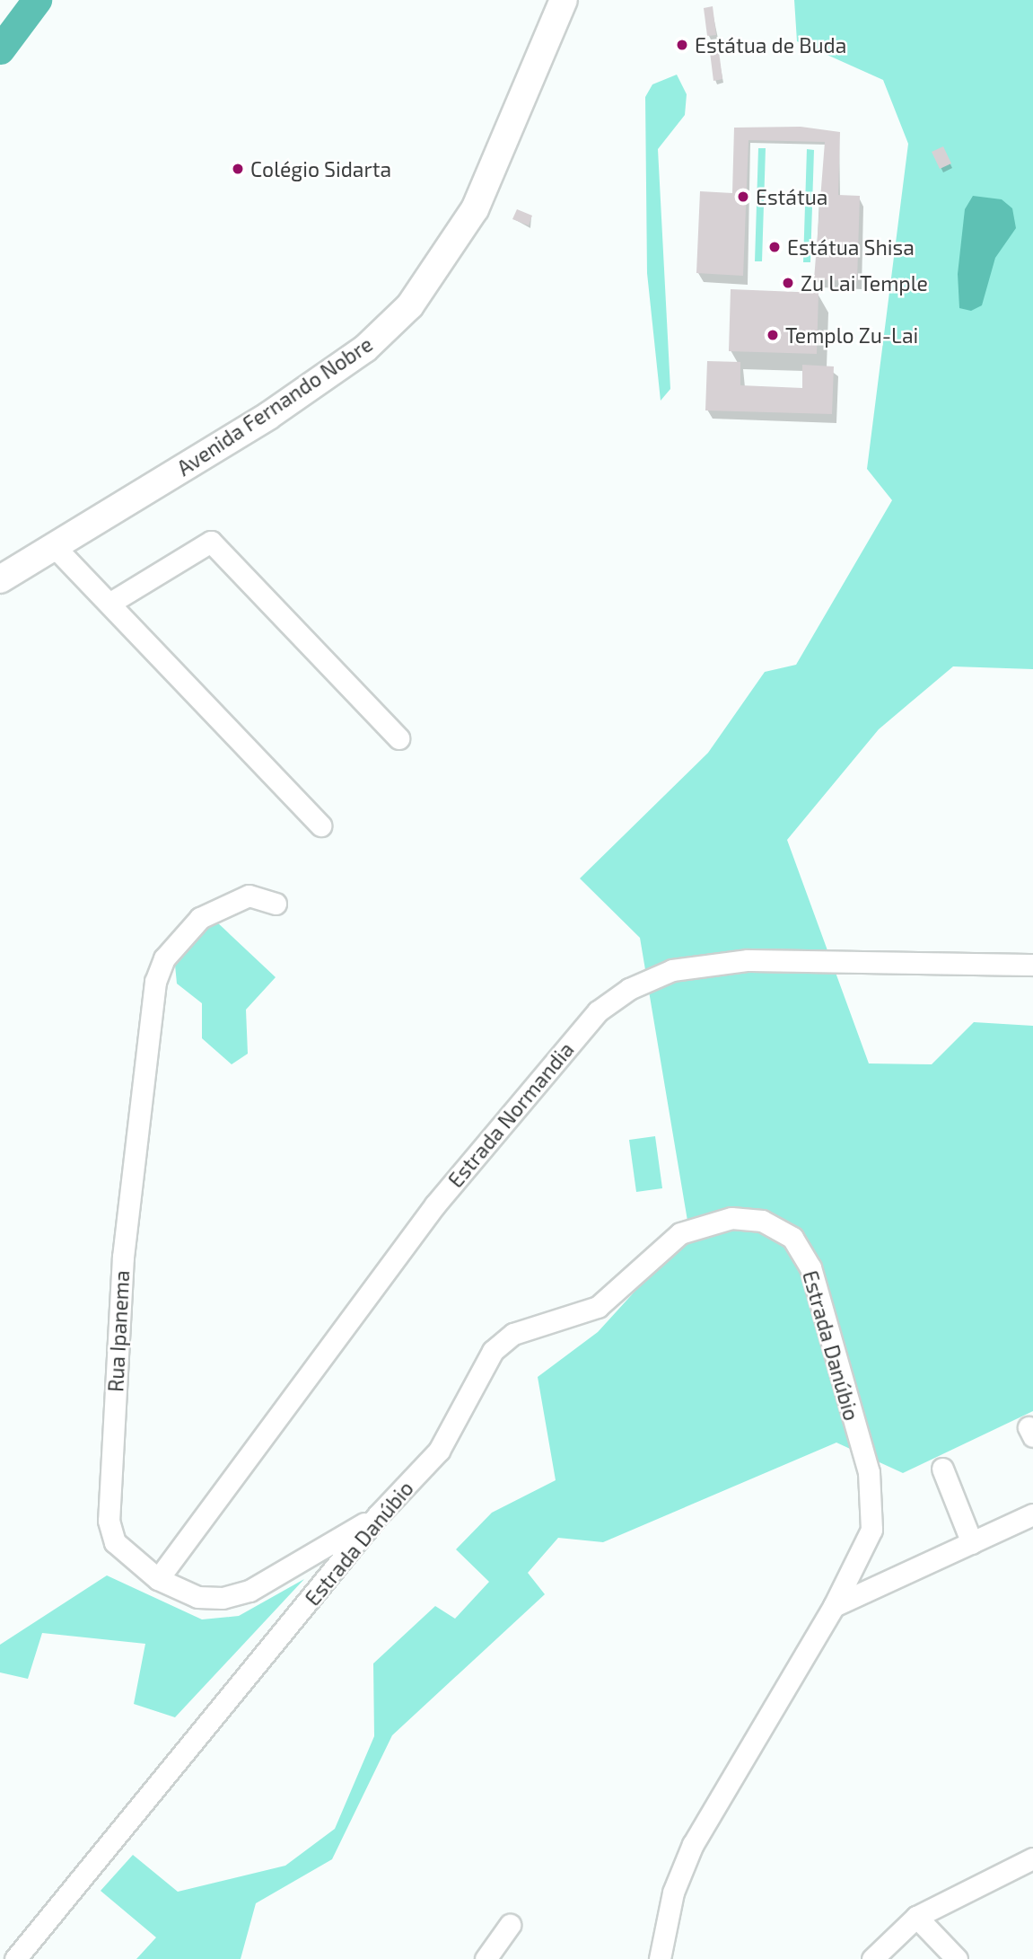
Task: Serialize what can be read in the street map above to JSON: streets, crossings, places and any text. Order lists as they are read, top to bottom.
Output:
{
  "streets": {
    "main road": ["Avenida Fernando Nobre"],
    "street": ["Estrada Normandia", "Rua Ipanema", "Estrada Danúbio"]
  },
  "crossings": [
    ["Estrada Normandia", "Rua Ipanema"],
    ["Rua Ipanema", "Estrada Danúbio"]
  ],
  "places": [
    "Estátua de Buda",
    "Colégio Sidarta",
    "Estátua",
    "Estátua Shisa",
    "Zu Lai Temple",
    "Templo Zu-Lai"
  ]
}
